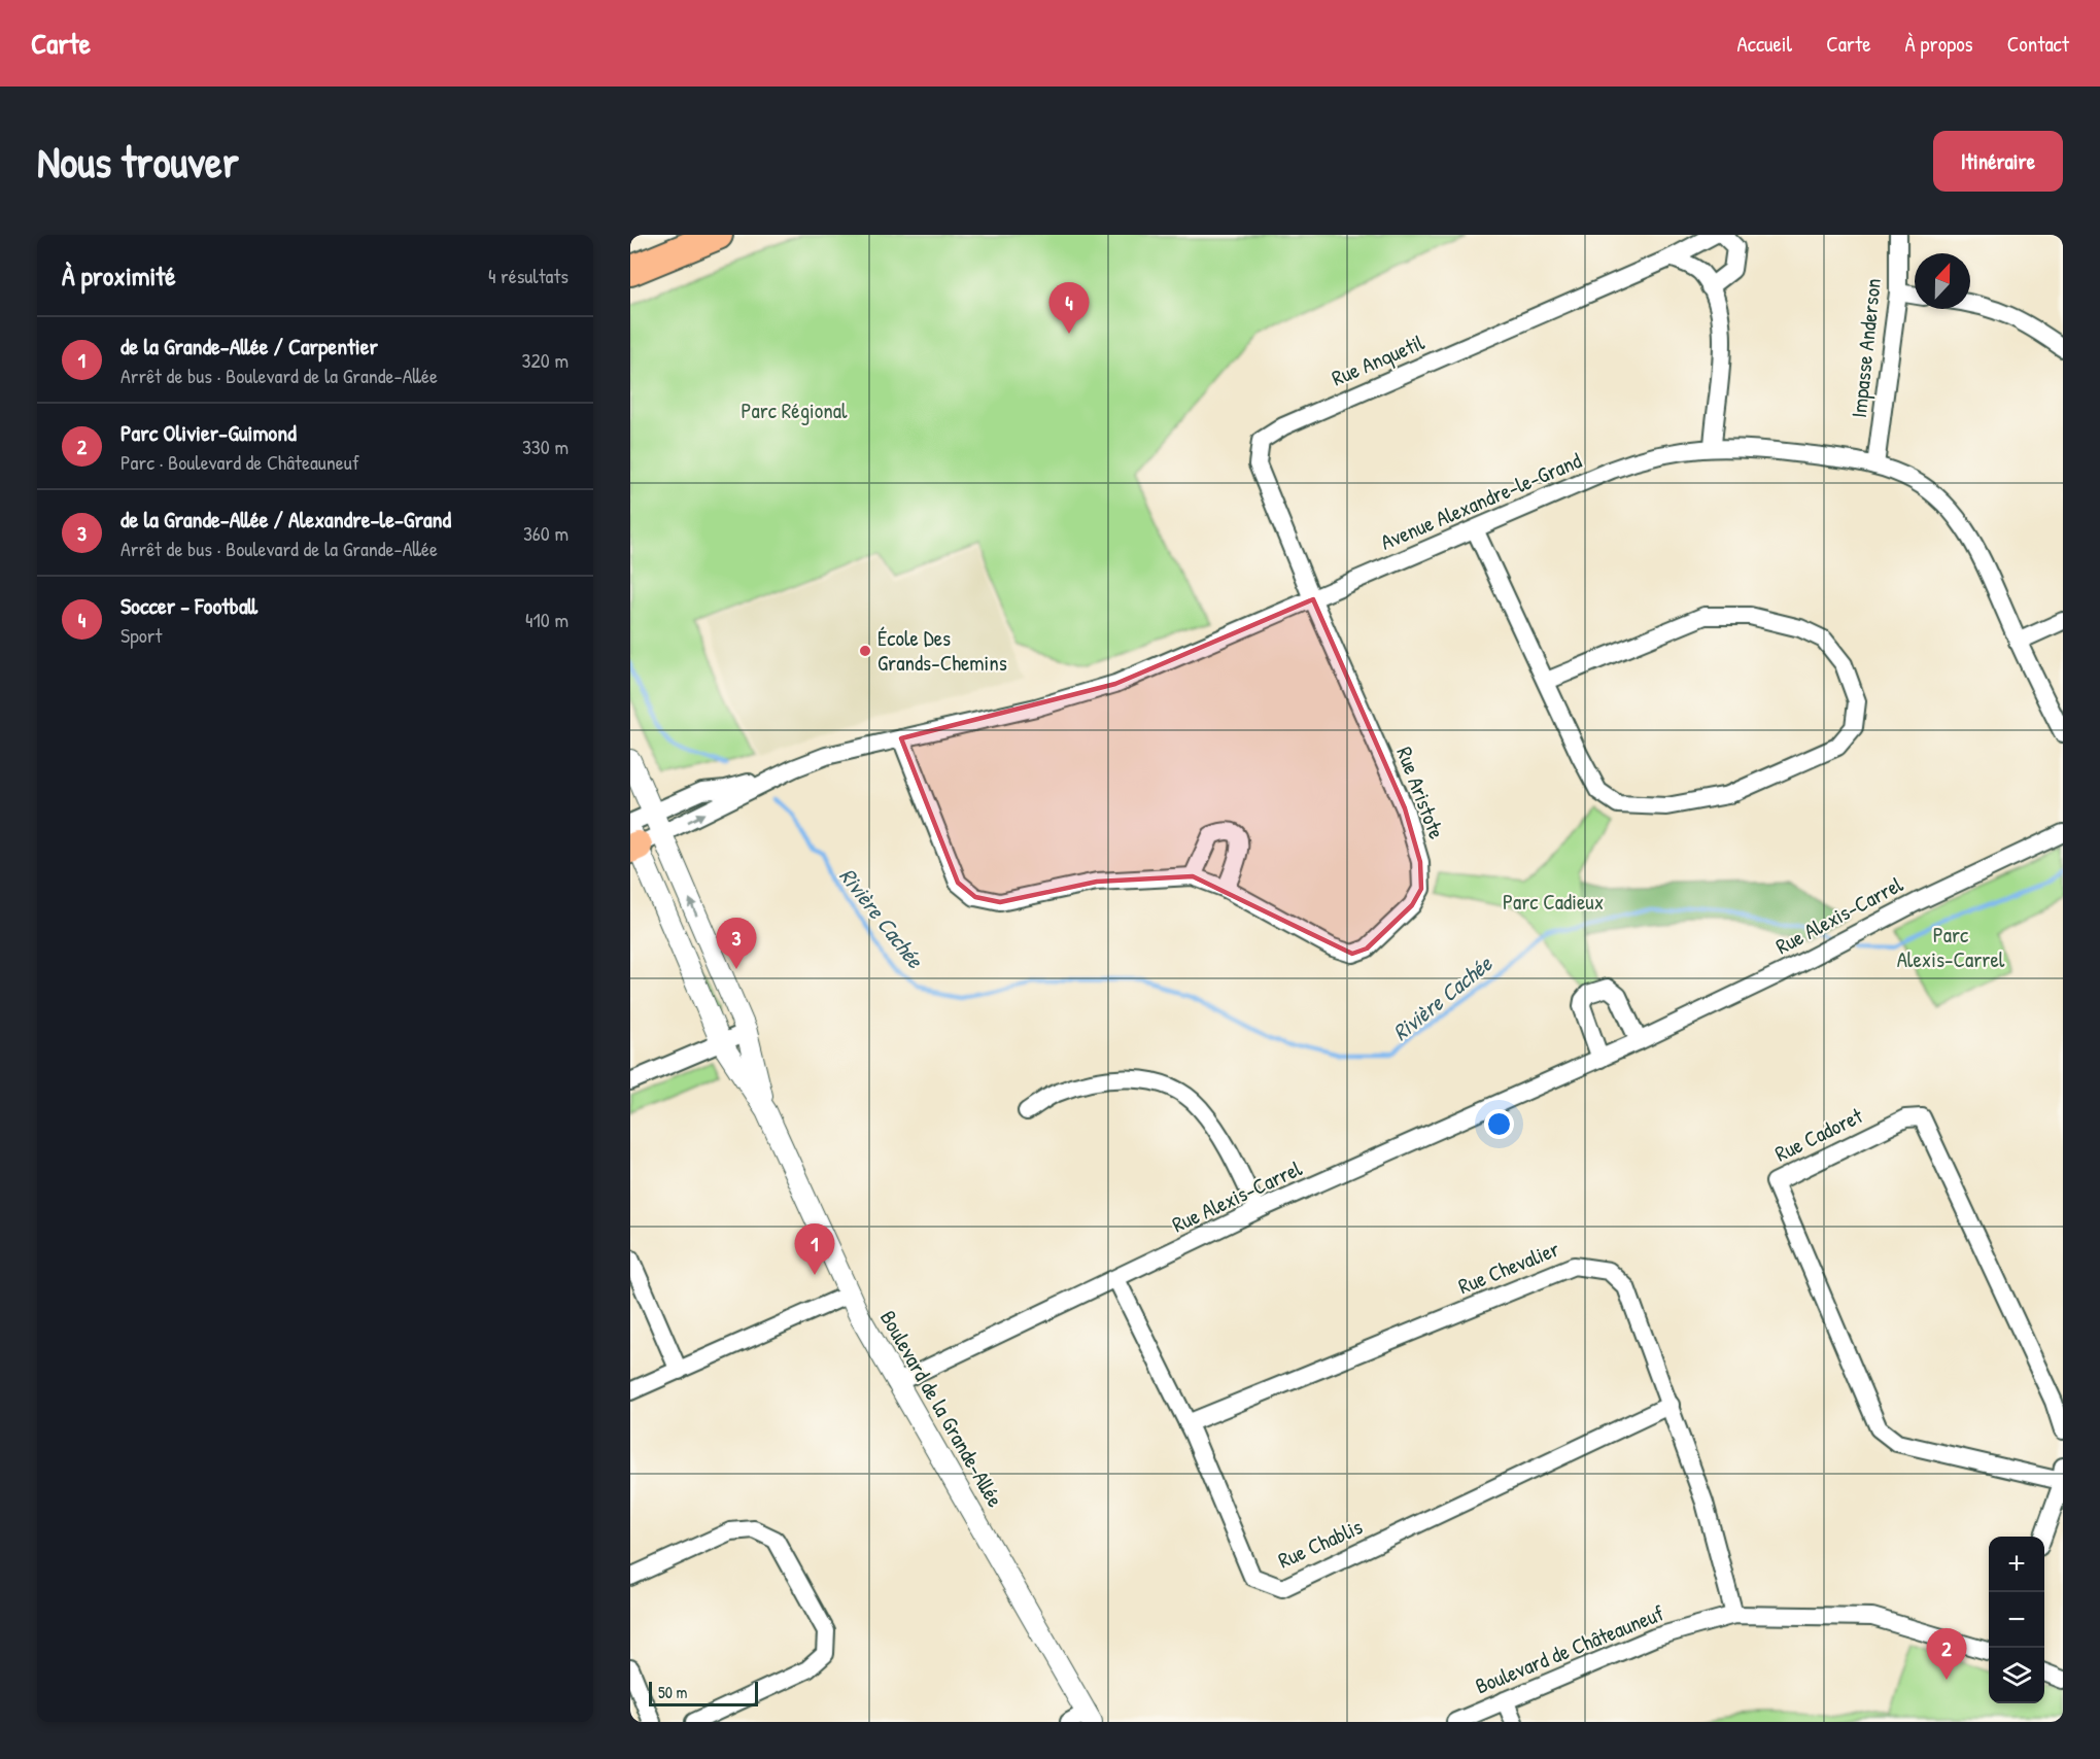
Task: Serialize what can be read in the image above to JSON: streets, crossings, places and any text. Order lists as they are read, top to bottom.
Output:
{
  "streets": {
    "street": [
      "Impasse Anderson",
      "Rue Anquetil",
      "Avenue Alexandre-le-Grand",
      "Rue Aristote",
      "Rue Alexis-Carrel",
      "Rue Cadoret",
      "Rue Chevalier",
      "Boulevard de la Grande-Allée",
      "Rue Chablis",
      "Boulevard de Châteauneuf"
    ]
  },
  "crossings": [
    ["Impasse Anderson", "Avenue Alexandre-le-Grand"],
    ["Rue Anquetil", "Avenue Alexandre-le-Grand"],
    ["Rue Anquetil", "Rue Aristote"],
    ["Avenue Alexandre-le-Grand", "Rue Aristote"],
    ["Avenue Alexandre-le-Grand", "Boulevard de la Grande-Allée"],
    ["Rue Alexis-Carrel", "Boulevard de la Grande-Allée"],
    ["Rue Alexis-Carrel", "Rue Chablis"],
    ["Rue Chevalier", "Rue Chablis"],
    ["Rue Chevalier", "Boulevard de Châteauneuf"]
  ],
  "water": ["Rivière Cachée"],
  "parks": ["Parc Régional", "Parc Cadieux", "Parc Alexis-Carrel"],
  "places": ["École Des Grands-Chemins"],
  "scale_bar": "50 m",
  "north": "top",
  "page": {
    "header": "Carte",
    "nav": [
      "Accueil",
      "Carte",
      "À propos",
      "Contact"
    ],
    "buttons": "Itinéraire",
    "title": "Nous trouver",
    "heading": ["À proximité", "4 résultats"],
    "pins": [
      "4",
      "3",
      "1",
      "2"
    ],
    "list": [
      {
        "mark": "1",
        "name": "de la Grande-Allée / Carpentier",
        "note": "Arrêt de bus · Boulevard de la Grande-Allée",
        "value": "320 m"
      },
      {
        "mark": "2",
        "name": "Parc Olivier-Guimond",
        "note": "Parc · Boulevard de Châteauneuf",
        "value": "330 m"
      },
      {
        "mark": "3",
        "name": "de la Grande-Allée / Alexandre-le-Grand",
        "note": "Arrêt de bus · Boulevard de la Grande-Allée",
        "value": "360 m"
      },
      {
        "mark": "4",
        "name": "Soccer - Football",
        "note": "Sport",
        "value": "410 m"
      }
    ],
    "map_buttons": ["+", "−"],
    "scale": "50 m"
  }
}
